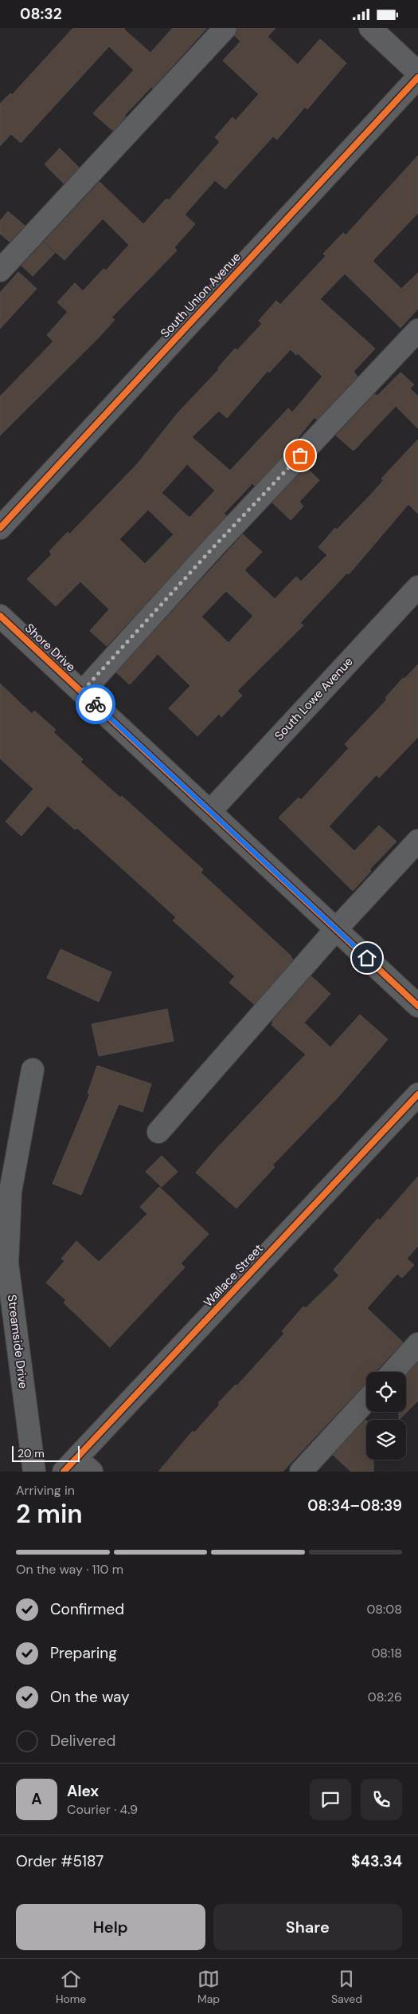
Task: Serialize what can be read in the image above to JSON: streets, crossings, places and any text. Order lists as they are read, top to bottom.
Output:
{
  "streets": {
    "street": [
      "South Union Avenue",
      "Shore Drive",
      "South Lowe Avenue",
      "Wallace Street",
      "Streamside Drive"
    ]
  },
  "crossings": [
    ["Shore Drive", "South Lowe Avenue"]
  ],
  "scale_bar": "20 m",
  "page": {
    "status": "08:32",
    "scale": "20 m",
    "heading": ["2 min", "Arriving in", "08:34–08:39"],
    "panel": [
      "Alex",
      "Courier · 4.9",
      "Order #5187",
      "$43.34"
    ],
    "bar": "On the way · 110 m",
    "list": [
      ["Confirmed", "08:08"],
      ["Preparing", "08:18"],
      ["On the way", "08:26"],
      "Delivered"
    ],
    "round": "A",
    "buttons": ["Help", "Share"],
    "tabs": ["Home", "Map", "Saved"]
  }
}
